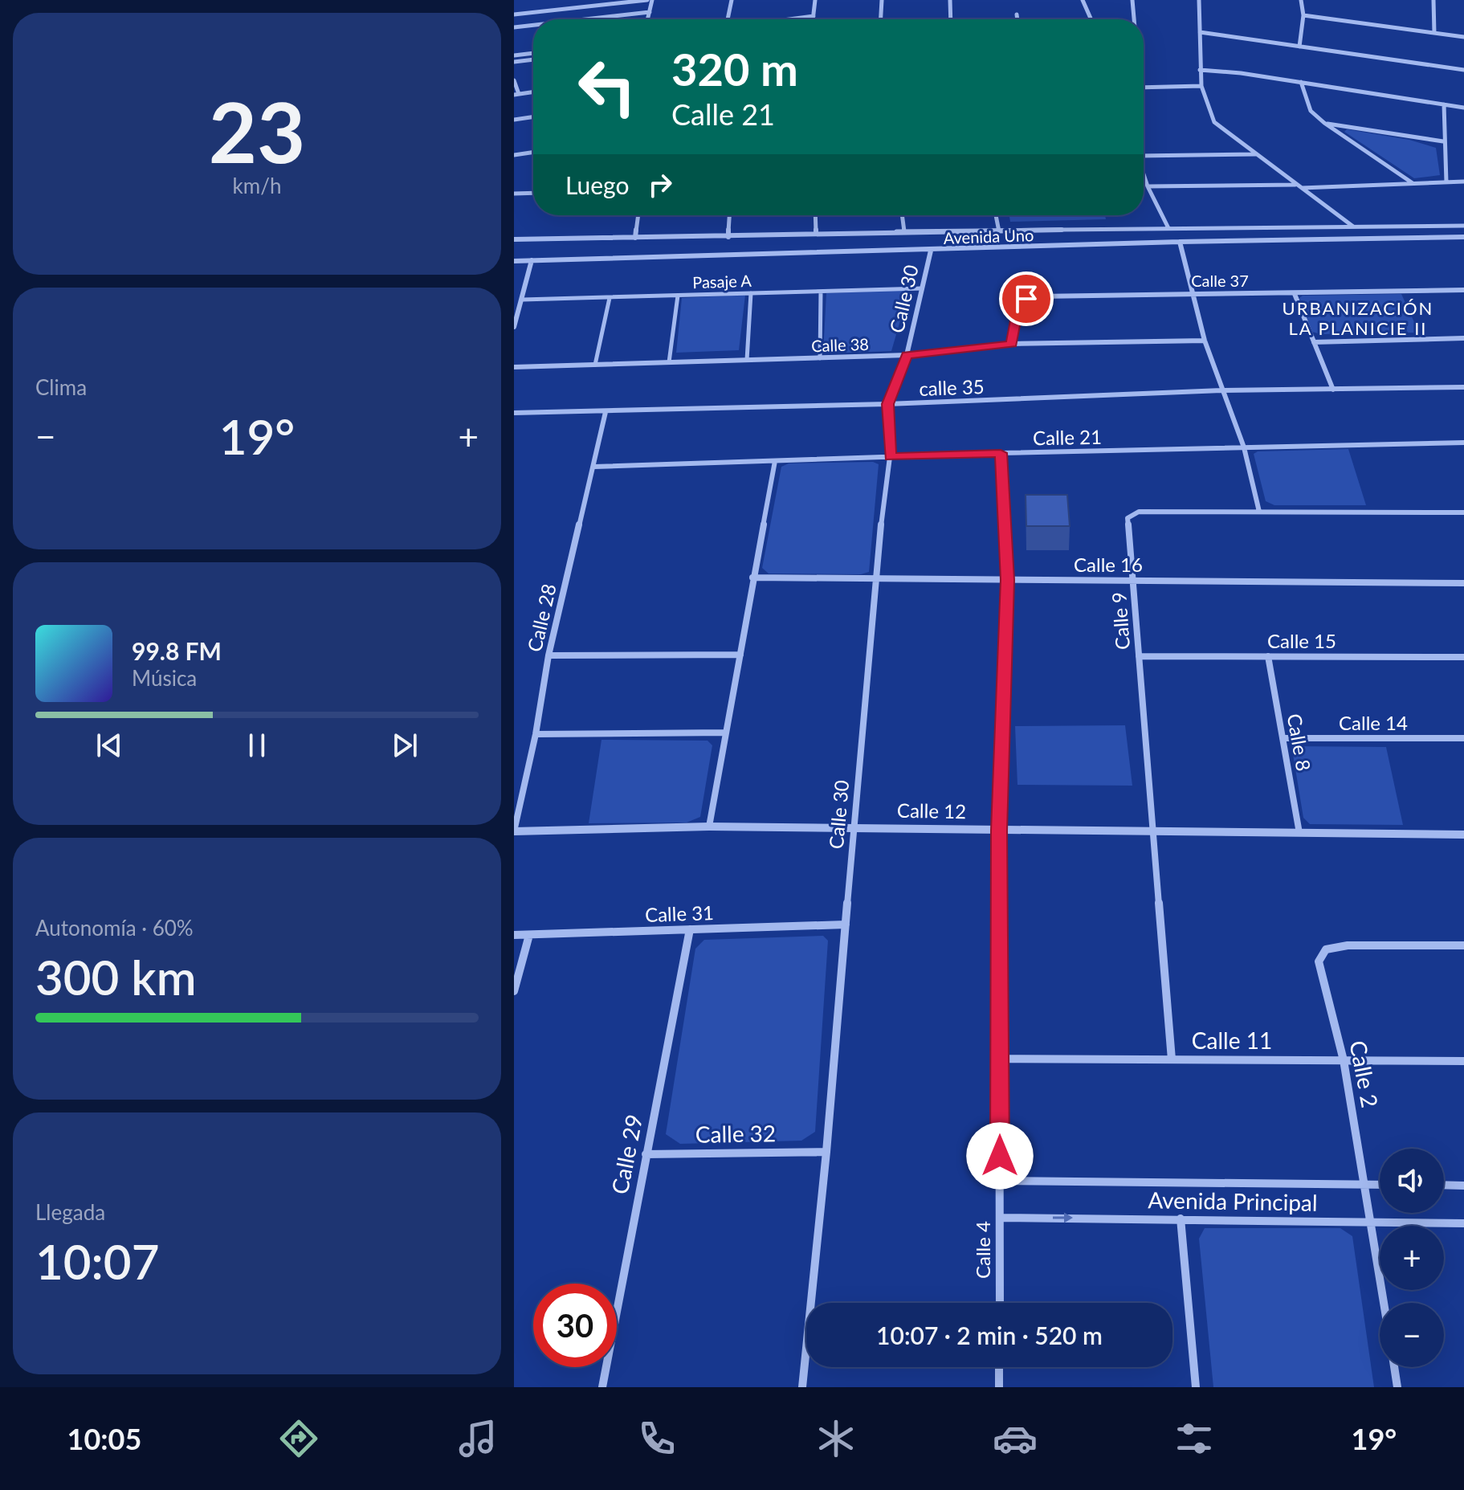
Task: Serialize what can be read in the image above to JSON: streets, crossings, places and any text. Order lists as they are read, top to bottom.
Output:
{
  "streets": {
    "street": [
      "Avenida Uno",
      "Calle 37",
      "Pasaje A",
      "Calle 30",
      "Calle 38",
      "calle 35",
      "Calle 21",
      "Calle 16",
      "Calle 28",
      "Calle 9",
      "Calle 15",
      "Calle 14",
      "Calle 8",
      "Calle 12",
      "Calle 31",
      "Calle 11",
      "Calle 2",
      "Calle 32",
      "Calle 29",
      "Avenida Principal",
      "Calle 4"
    ]
  },
  "crossings": [
    ["Avenida Uno", "Calle 30"],
    ["Calle 37", "Calle 38"],
    ["Pasaje A", "Calle 30"],
    ["Calle 30", "Calle 38"],
    ["Calle 30", "calle 35"],
    ["Calle 30", "Calle 21"],
    ["Calle 30", "Calle 16"],
    ["Calle 30", "Calle 12"],
    ["Calle 30", "Calle 31"],
    ["Calle 30", "Calle 32"],
    ["calle 35", "Calle 28"],
    ["Calle 21", "Calle 28"],
    ["Calle 21", "Calle 4"],
    ["Calle 16", "Calle 9"],
    ["Calle 16", "Calle 4"],
    ["Calle 28", "Calle 12"],
    ["Calle 9", "Calle 15"],
    ["Calle 9", "Calle 12"],
    ["Calle 9", "Calle 11"],
    ["Calle 15", "Calle 8"],
    ["Calle 14", "Calle 8"],
    ["Calle 8", "Calle 12"],
    ["Calle 12", "Calle 4"],
    ["Calle 31", "Calle 29"],
    ["Calle 11", "Calle 2"],
    ["Calle 11", "Calle 4"],
    ["Calle 2", "Avenida Principal"],
    ["Calle 32", "Calle 29"],
    ["Avenida Principal", "Calle 4"]
  ],
  "districts": ["URBANIZACIÓN LA PLANICIE II"],
  "page": {
    "tile": [
      ["23", "km/h"],
      "Clima",
      ["Autonomía · 60%", "300 km"],
      ["Llegada", "10:07"]
    ],
    "turn": ["320 m", "Calle 21"],
    "then": "Luego",
    "heat": ["−", "19°", "+"],
    "song": ["99.8 FM", "Música"],
    "map_buttons": ["+", "−"],
    "limit": "30",
    "trip": "10:07 · 2 min · 520 m",
    "tabs": ["10:05", "19°"]
  }
}
